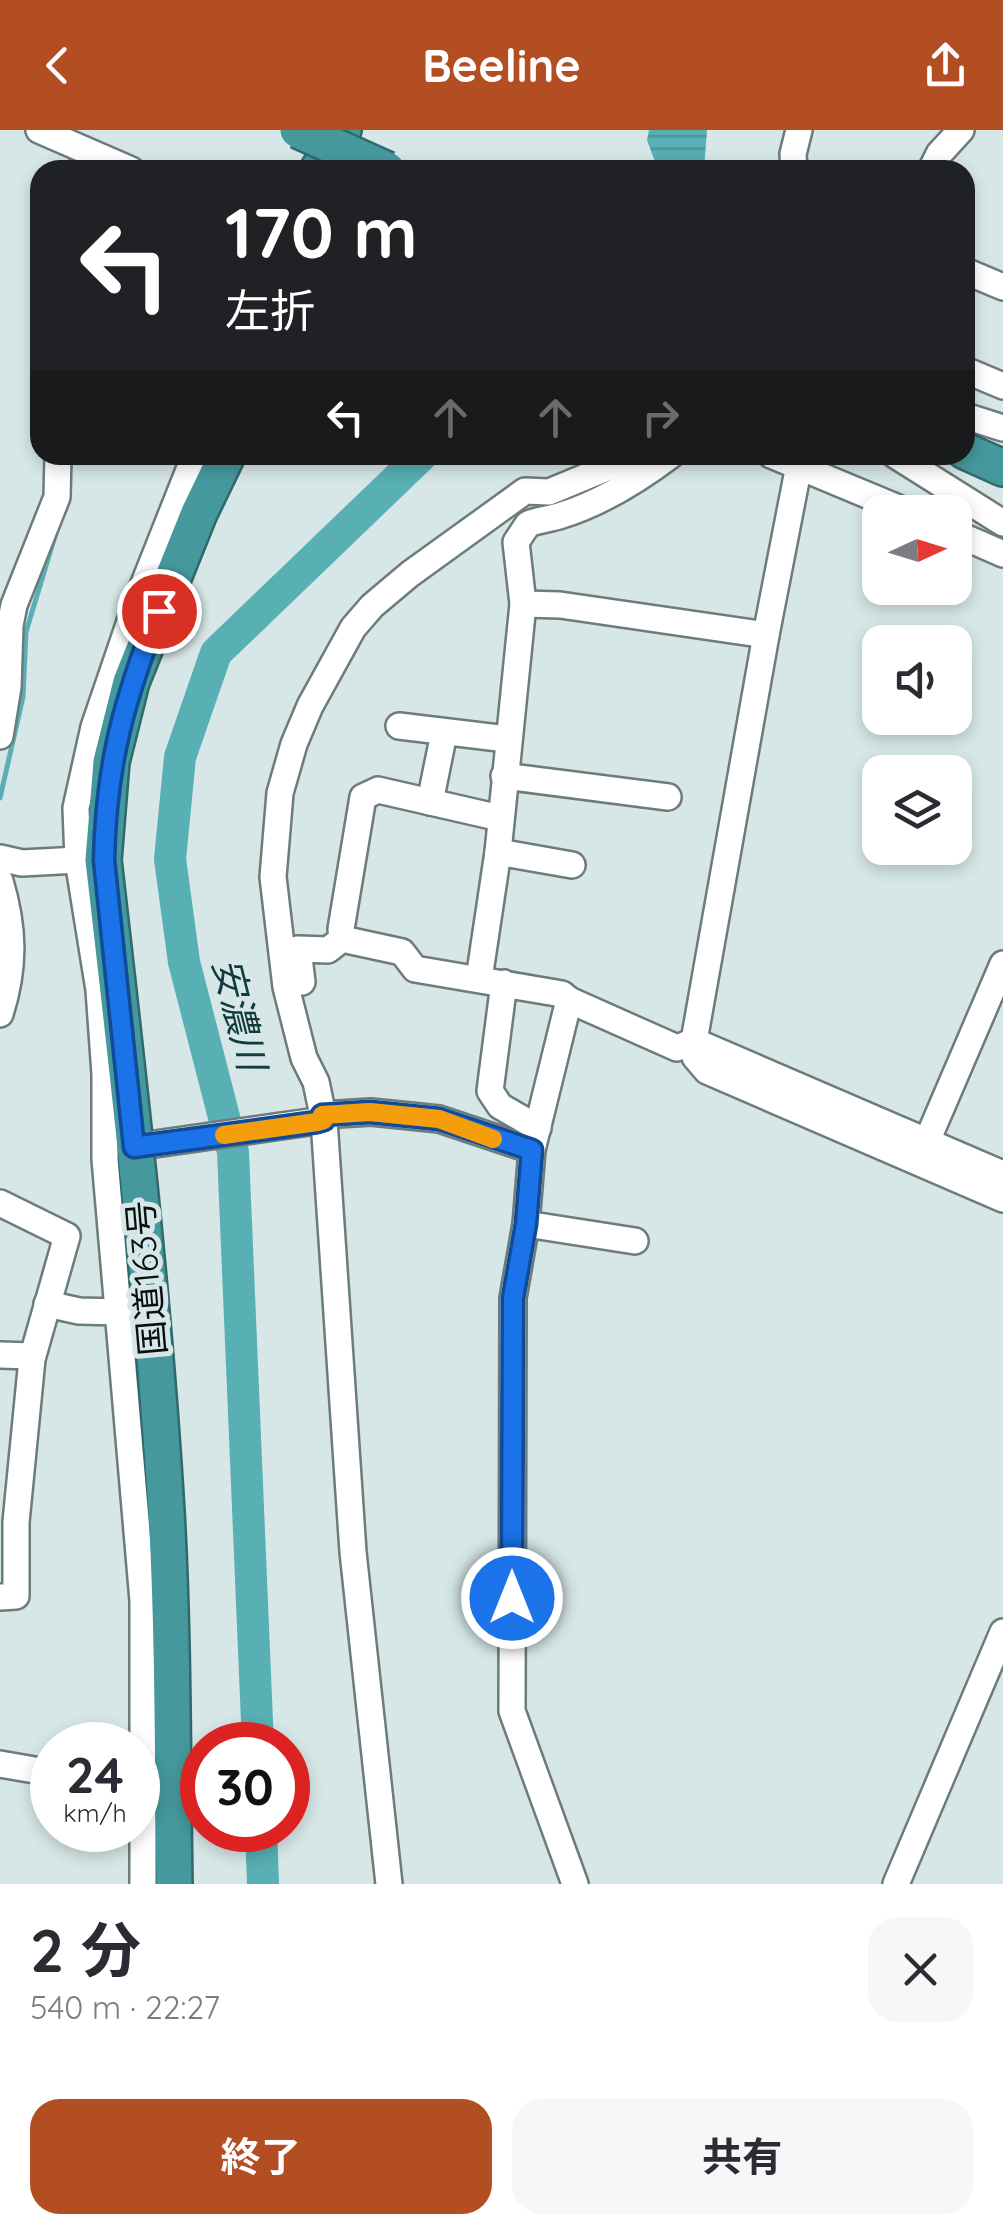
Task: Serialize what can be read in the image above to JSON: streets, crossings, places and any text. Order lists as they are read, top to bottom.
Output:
{
  "streets": {
    "highway": ["国道163号"]
  },
  "water": ["安濃川"],
  "north": "right",
  "page": {
    "header": "Beeline",
    "turn": ["170 m", "左折"],
    "speed": "24 km/h",
    "limit": "30",
    "heading": ["2 分", "540 m · 22:27"],
    "buttons": ["終了", "共有"]
  }
}
